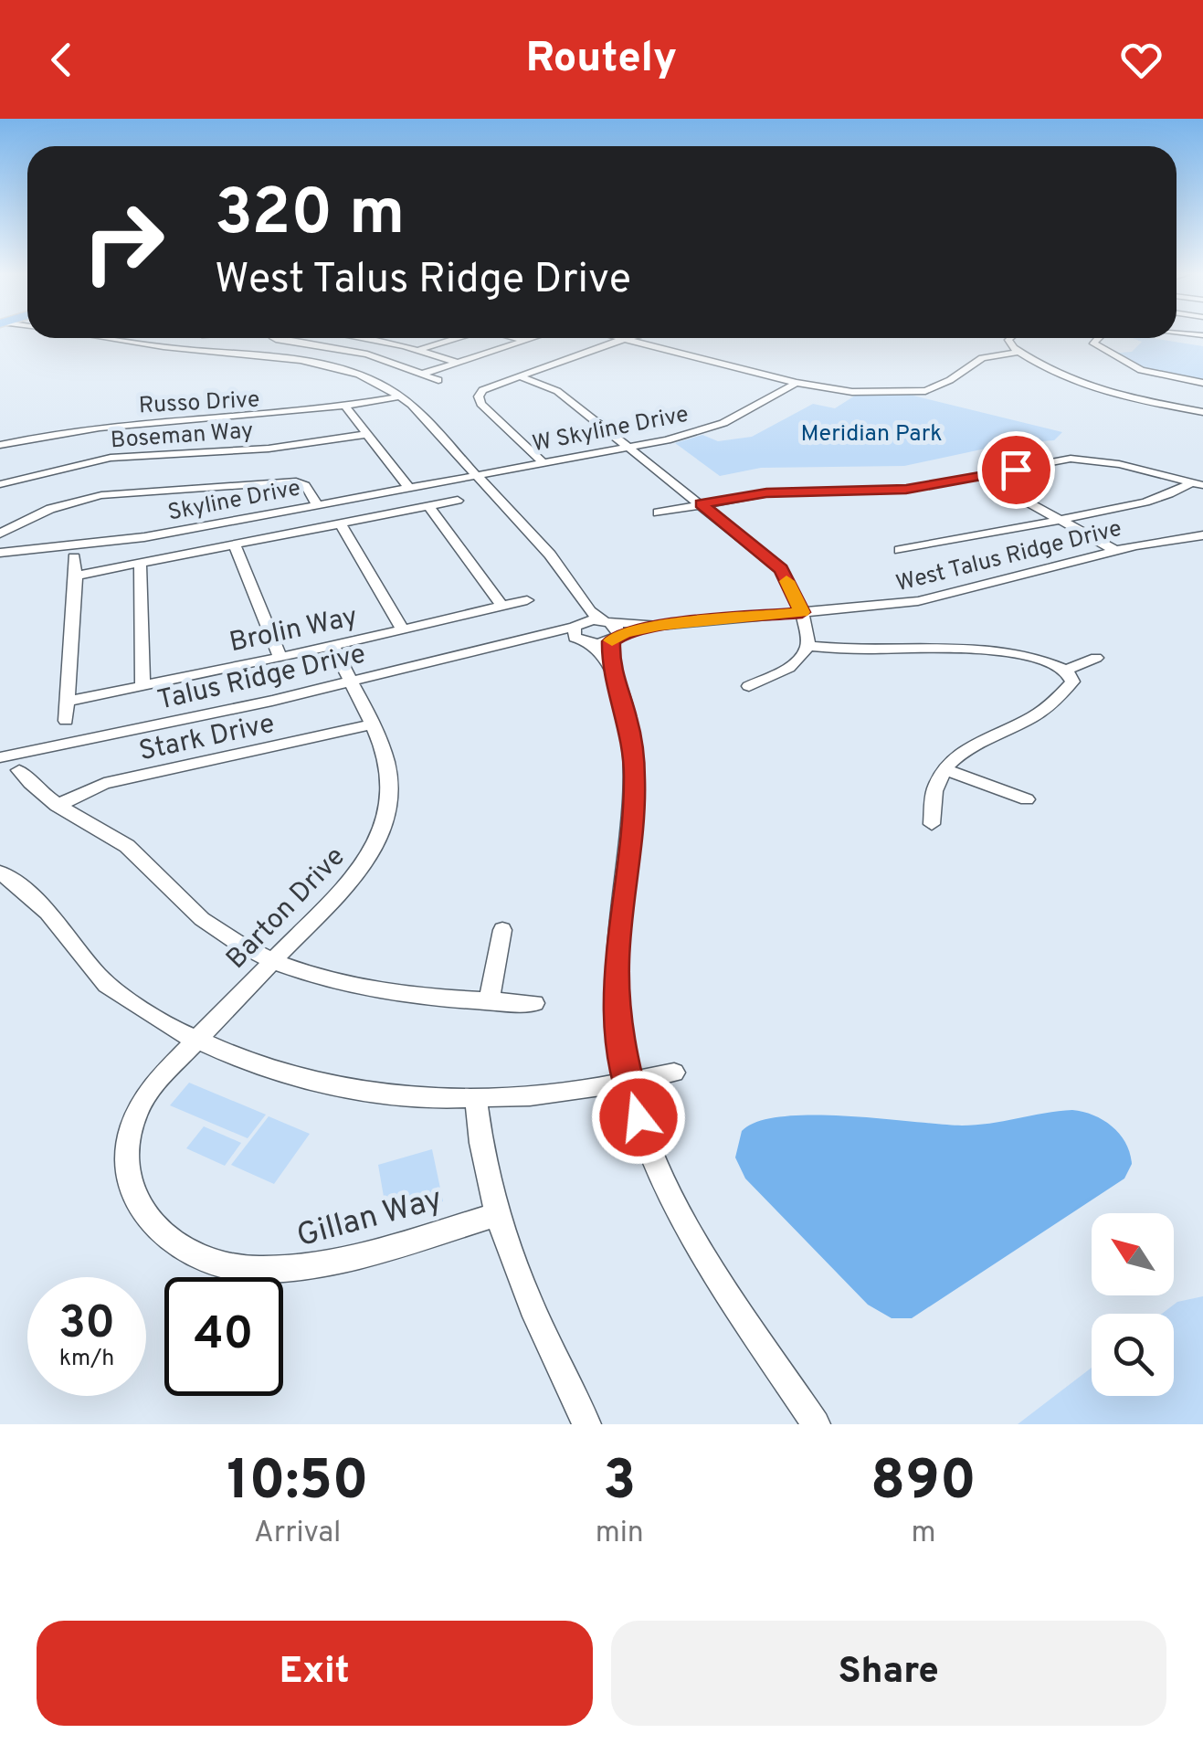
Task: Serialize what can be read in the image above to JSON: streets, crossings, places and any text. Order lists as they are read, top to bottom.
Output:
{
  "streets": {
    "street": [
      "Russo Drive",
      "W Skyline Drive",
      "Boseman Way",
      "Skyline Drive",
      "West Talus Ridge Drive",
      "Brolin Way",
      "Talus Ridge Drive",
      "Stark Drive",
      "Barton Drive",
      "Gillan Way"
    ]
  },
  "crossings": [
    ["W Skyline Drive", "Skyline Drive"],
    ["West Talus Ridge Drive", "Talus Ridge Drive"],
    ["Brolin Way", "Barton Drive"],
    ["Talus Ridge Drive", "Barton Drive"],
    ["Stark Drive", "Barton Drive"],
    ["Barton Drive", "Gillan Way"]
  ],
  "parks": ["Meridian Park"],
  "north": "top left",
  "page": {
    "header": "Routely",
    "turn": ["320 m", "West Talus Ridge Drive"],
    "speed": "30 km/h",
    "limit": "40",
    "eta": [
      "10:50",
      "Arrival",
      "3",
      "min",
      "890",
      "m"
    ],
    "buttons": ["Exit", "Share"]
  }
}
